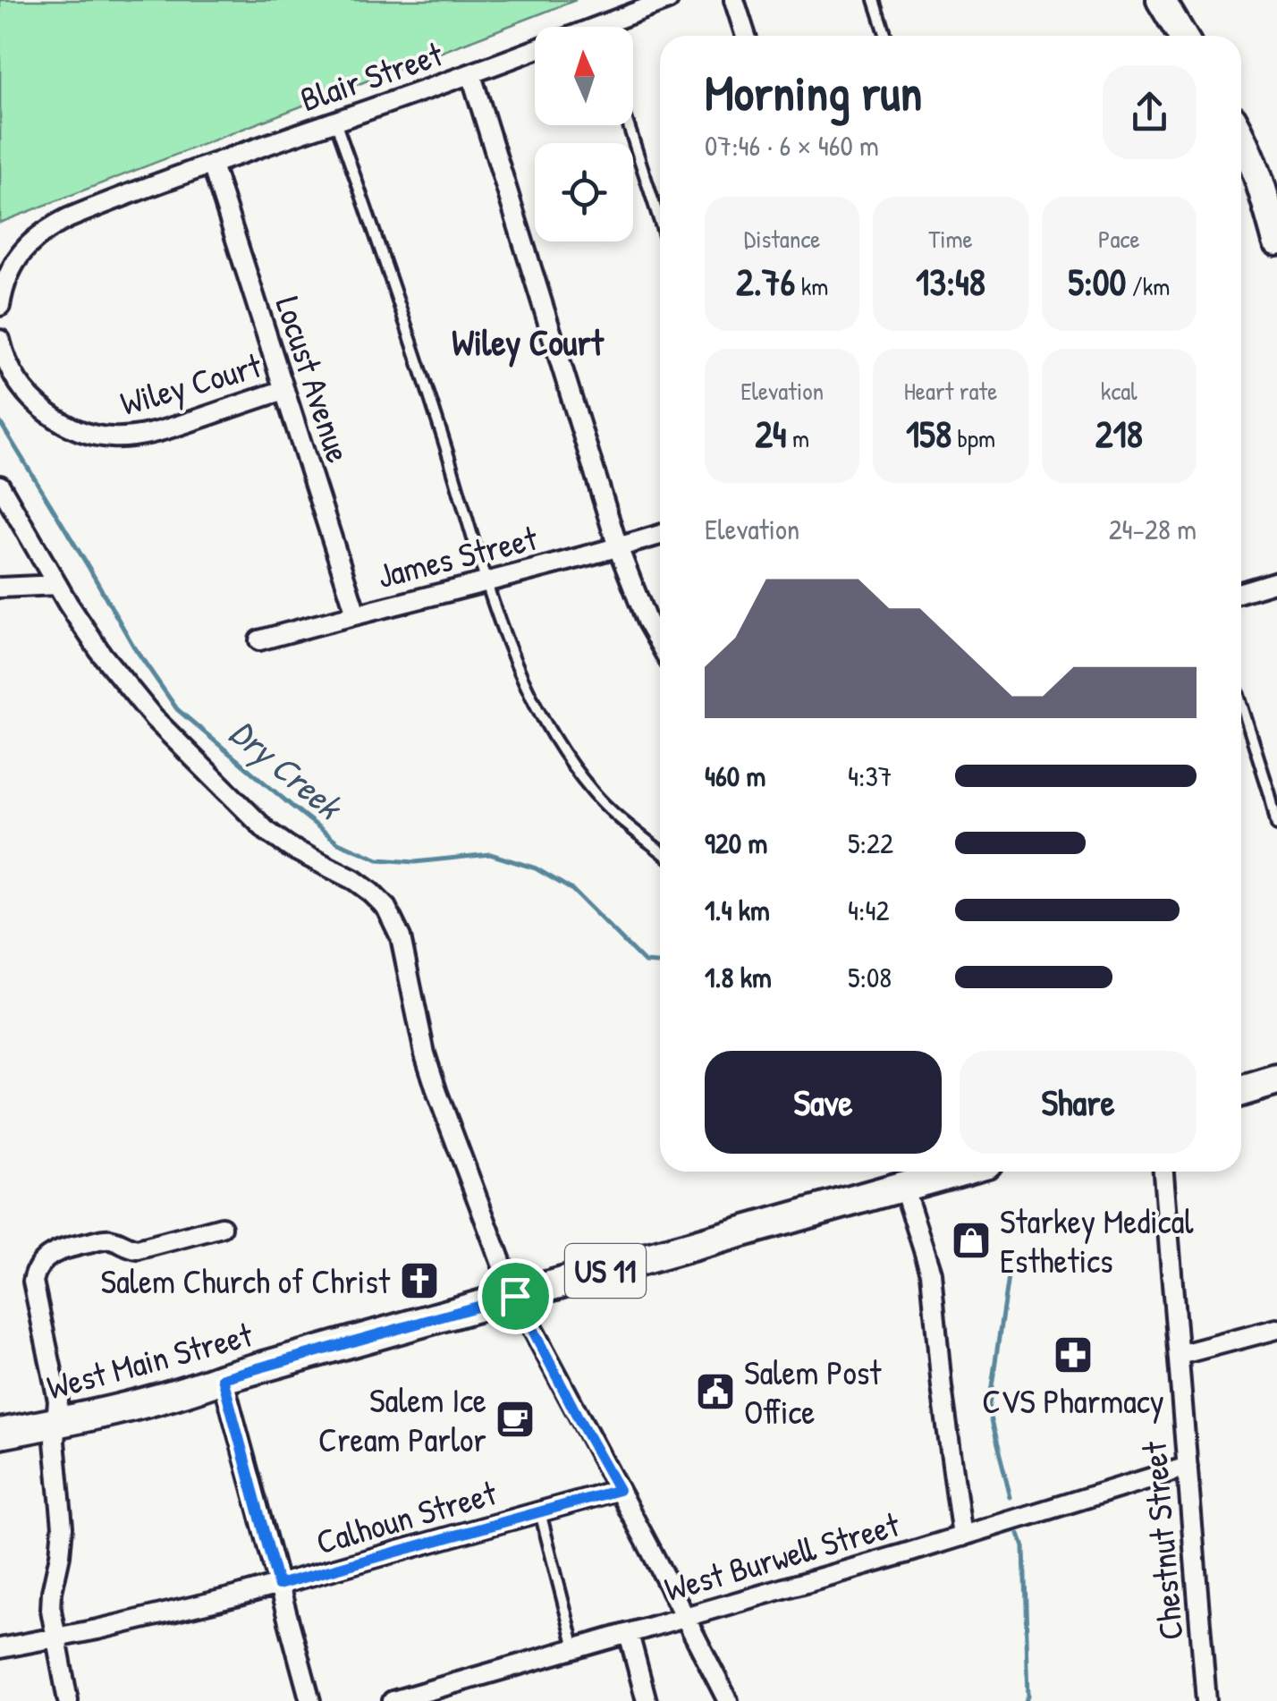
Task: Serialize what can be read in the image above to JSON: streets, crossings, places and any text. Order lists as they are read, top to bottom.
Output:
{
  "streets": {
    "main road": ["US 11", "West Main Street"],
    "street": [
      "Blair Street",
      "Locust Avenue",
      "Wiley Court",
      "James Street",
      "Calhoun Street",
      "Chestnut Street",
      "West Burwell Street"
    ]
  },
  "crossings": [
    ["Blair Street", "Locust Avenue"],
    ["Locust Avenue", "Wiley Court"],
    ["Locust Avenue", "James Street"],
    ["Chestnut Street", "West Burwell Street"]
  ],
  "districts": ["Wiley Court"],
  "water": ["Dry Creek"],
  "places": {
    "shop": ["Starkey Medical Esthetics"],
    "church": ["Salem Church of Christ"],
    "pharmacy": ["CVS Pharmacy"],
    "public building": ["Salem Post Office"],
    "cafe": ["Salem Ice Cream Parlor"]
  },
  "north": "top",
  "page": {
    "heading": ["Morning run", "07:46 · 6 × 460 m"],
    "stats": [
      ["Distance", "2.76 km"],
      ["Time", "13:48"],
      ["Pace", "5:00 /km"],
      ["Elevation", "24 m"],
      ["Heart rate", "158 bpm"],
      ["kcal", "218"]
    ],
    "chart": ["Elevation", "24–28 m"],
    "list": [
      {
        "name": "460 m",
        "note": "4:37"
      },
      {
        "name": "920 m",
        "note": "5:22"
      },
      {
        "name": "1.4 km",
        "note": "4:42"
      },
      {
        "name": "1.8 km",
        "note": "5:08"
      }
    ],
    "buttons": ["Save", "Share"]
  }
}
